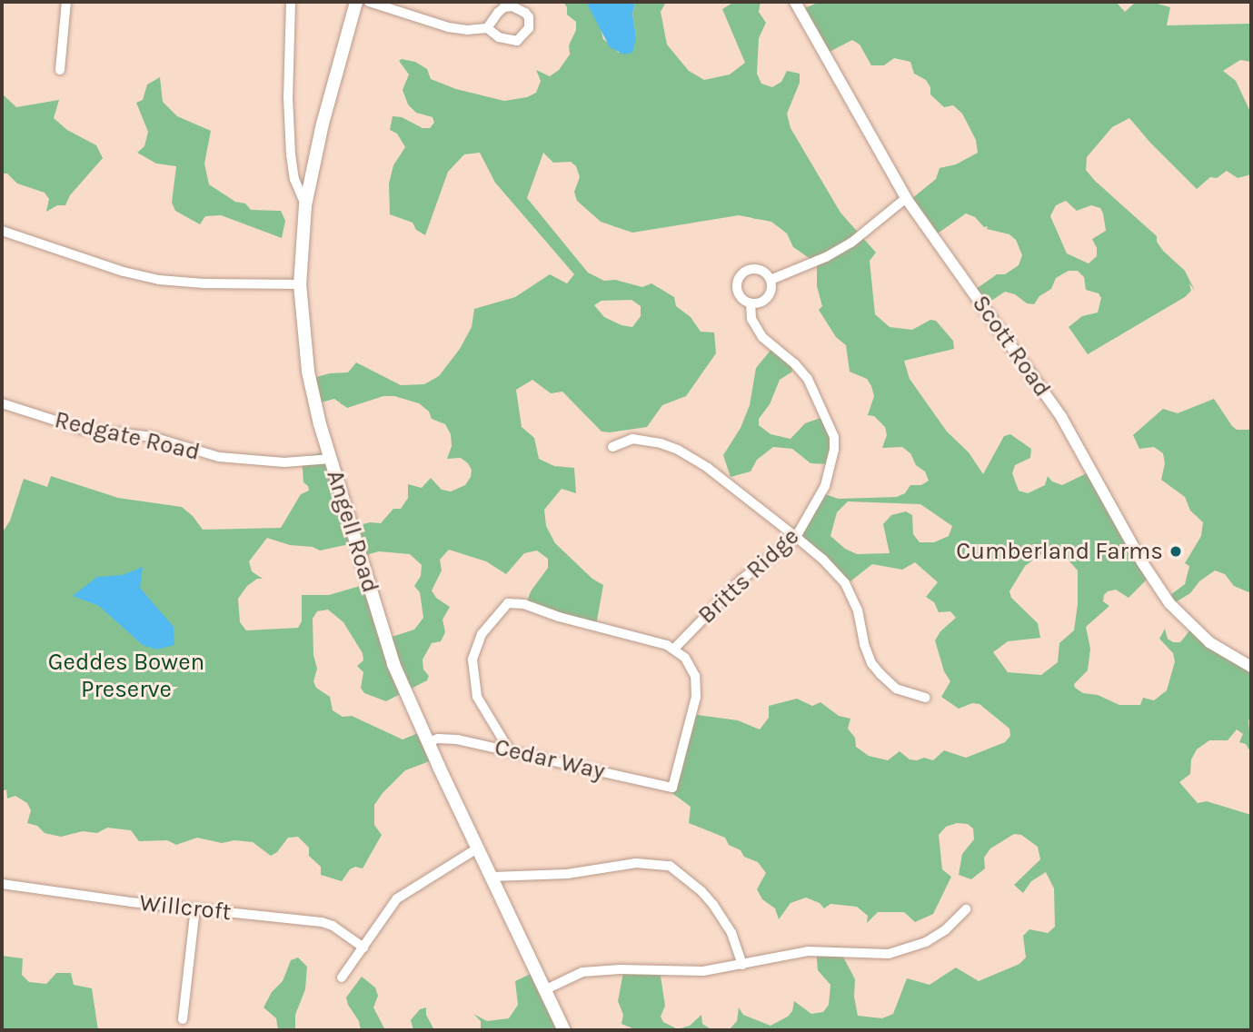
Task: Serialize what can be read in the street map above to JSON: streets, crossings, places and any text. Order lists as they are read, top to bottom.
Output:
{
  "streets": {
    "main road": ["Angell Road"],
    "street": [
      "Scott Road",
      "Redgate Road",
      "Britts Ridge",
      "Cedar Way",
      "Willcroft"
    ]
  },
  "crossings": [
    ["Redgate Road", "Angell Road"],
    ["Angell Road", "Cedar Way"],
    ["Britts Ridge", "Cedar Way"]
  ],
  "parks": ["Geddes Bowen Preserve"],
  "places": ["Cumberland Farms"]
}
